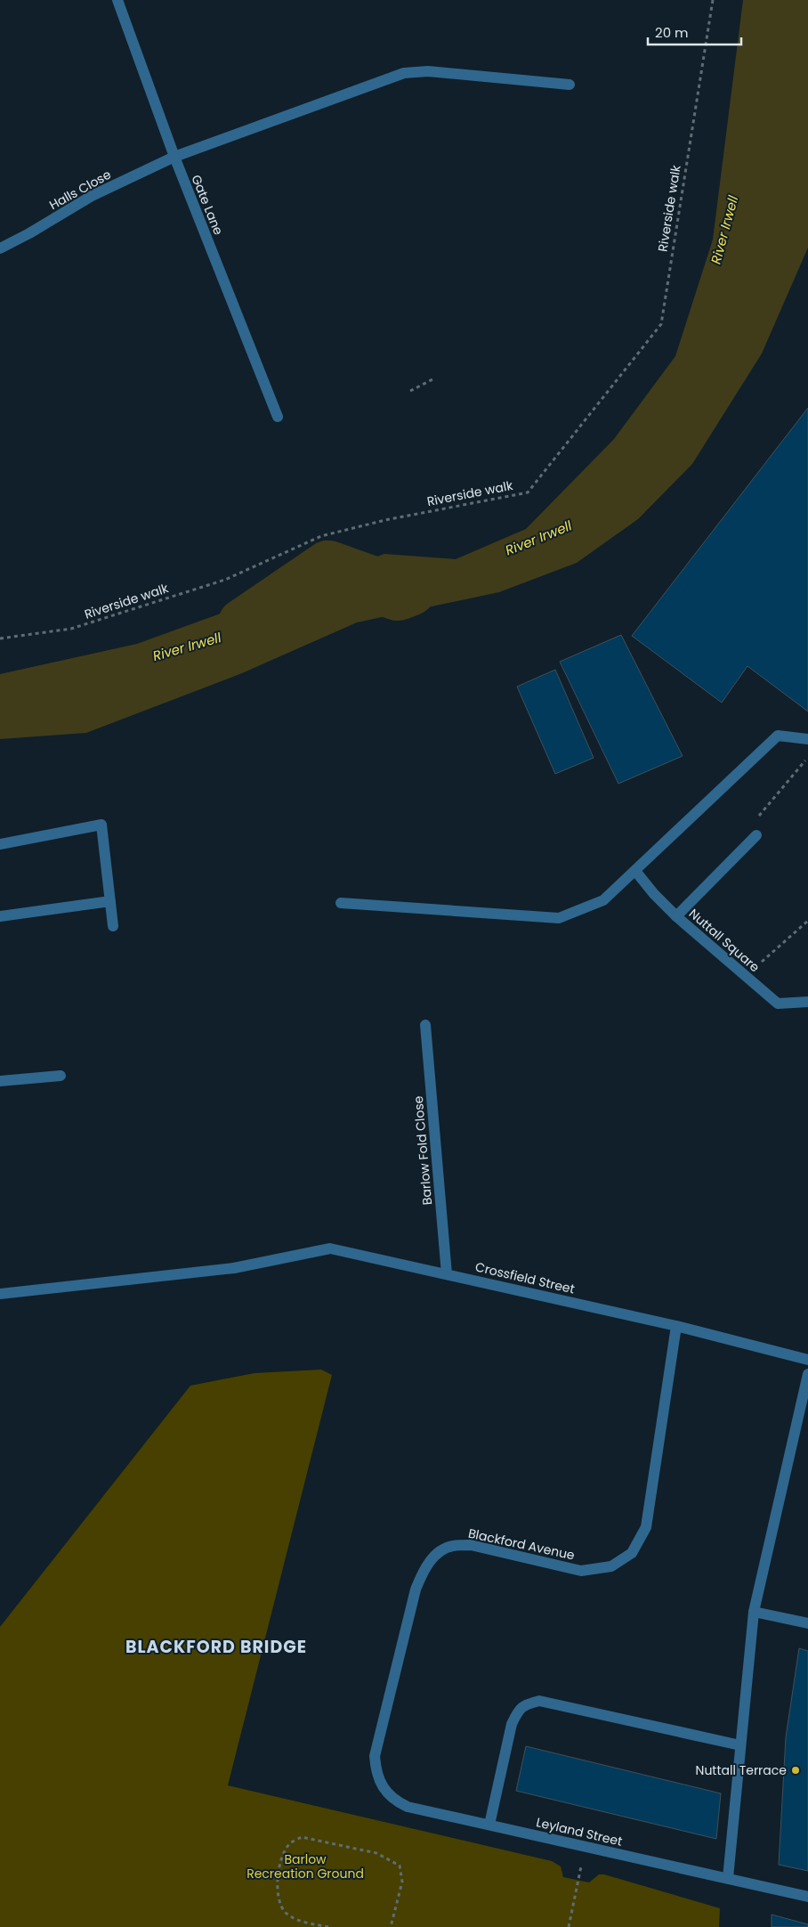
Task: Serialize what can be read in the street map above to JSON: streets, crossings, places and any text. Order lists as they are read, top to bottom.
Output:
{
  "streets": {
    "street": [
      "Halls Close",
      "Gate Lane",
      "Nuttall Square",
      "Barlow Fold Close",
      "Crossfield Street",
      "Blackford Avenue",
      "Leyland Street"
    ],
    "path": ["Riverside walk"]
  },
  "crossings": [
    ["Halls Close", "Gate Lane"],
    ["Barlow Fold Close", "Crossfield Street"],
    ["Crossfield Street", "Blackford Avenue"],
    ["Blackford Avenue", "Leyland Street"]
  ],
  "districts": ["BLACKFORD BRIDGE"],
  "water": ["River Irwell"],
  "parks": ["Barlow Recreation Ground"],
  "places": ["Nuttall Terrace"],
  "scale_bar": "20 m"
}
